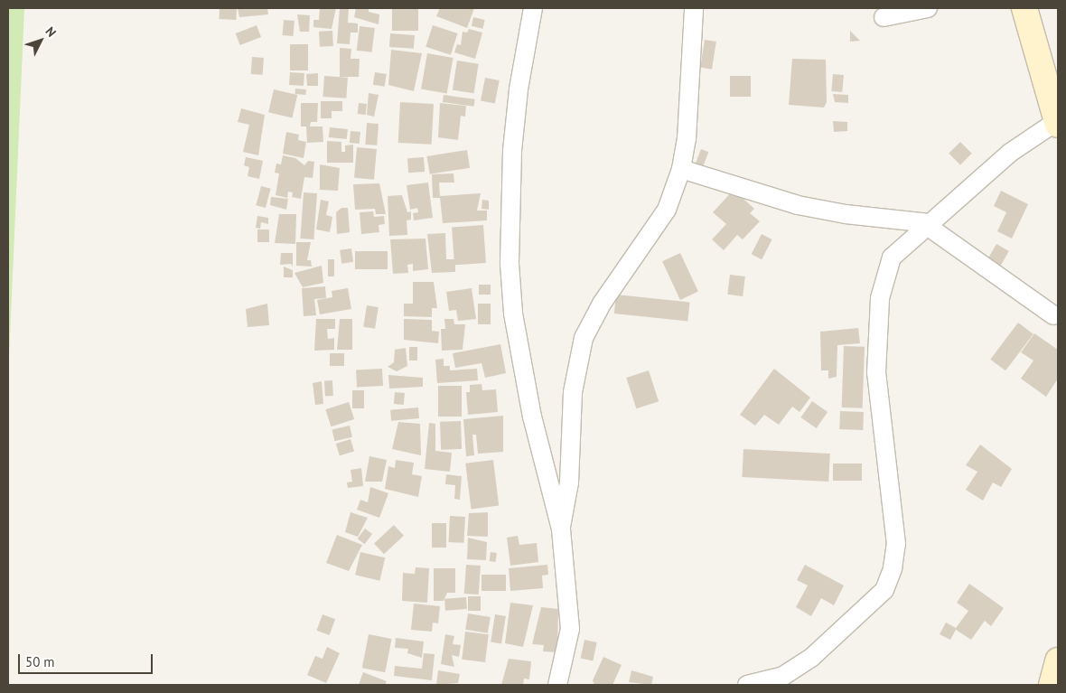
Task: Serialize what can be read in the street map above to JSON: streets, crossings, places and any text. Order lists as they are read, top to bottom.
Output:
{
  "scale_bar": "50 m",
  "north": "top right"
}
